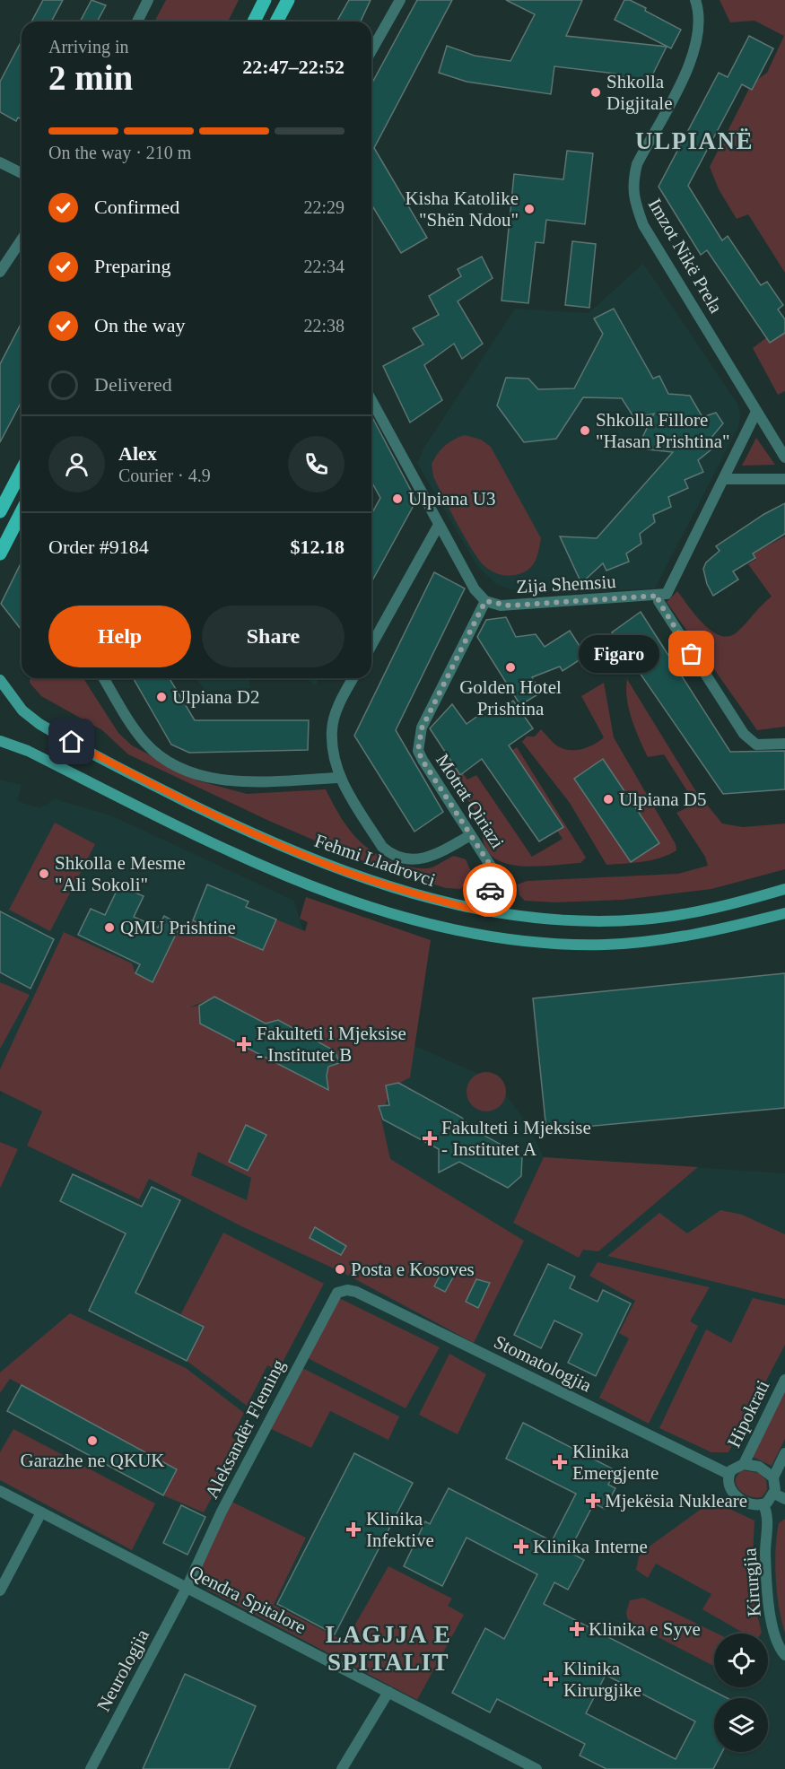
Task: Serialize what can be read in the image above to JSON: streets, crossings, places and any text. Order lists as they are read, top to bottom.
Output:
{
  "streets": {
    "main road": ["Fehmi Lladrovci"],
    "street": [
      "Imzot Nikë Prela",
      "Zija Shemsiu",
      "Motrat Qiriazi",
      "Stomatologjia",
      "Hipokrati",
      "Aleksandër Fleming",
      "Kirurgjia",
      "Qendra Spitalore",
      "Neurologjia"
    ]
  },
  "crossings": [
    ["Zija Shemsiu", "Motrat Qiriazi"],
    ["Motrat Qiriazi", "Fehmi Lladrovci"],
    ["Stomatologjia", "Hipokrati"],
    ["Stomatologjia", "Aleksandër Fleming"],
    ["Stomatologjia", "Kirurgjia"],
    ["Hipokrati", "Kirurgjia"],
    ["Aleksandër Fleming", "Qendra Spitalore"],
    ["Aleksandër Fleming", "Neurologjia"],
    ["Qendra Spitalore", "Neurologjia"]
  ],
  "districts": ["ULPIANË", "LAGJJA E SPITALIT"],
  "places": {
    "other": [
      "Shkolla Digjitale",
      "Kisha Katolike \"Shën Ndou\"",
      "Shkolla Fillore \"Hasan Prishtina\"",
      "Ulpiana U3",
      "Figaro",
      "Golden Hotel Prishtina",
      "Ulpiana D2",
      "Ulpiana D5",
      "Shkolla e Mesme \"Ali Sokoli\"",
      "QMU Prishtine",
      "Posta e Kosoves",
      "Garazhe ne QKUK"
    ],
    "health": [
      "Fakulteti i Mjeksise - Institutet B",
      "Fakulteti i Mjeksise - Institutet A",
      "Klinika Emergjente",
      "Mjekësia Nukleare",
      "Klinika Infektive",
      "Klinika Interne",
      "Klinika e Syve",
      "Klinika Kirurgjike"
    ]
  },
  "page": {
    "heading": ["2 min", "Arriving in", "22:47–22:52"],
    "panel": [
      "Alex",
      "Courier · 4.9",
      "Order #9184",
      "$12.18"
    ],
    "bar": "On the way · 210 m",
    "list": [
      ["Confirmed", "22:29"],
      ["Preparing", "22:34"],
      ["On the way", "22:38"],
      "Delivered"
    ],
    "buttons": ["Help", "Share"],
    "bubble": "Figaro"
  }
}
